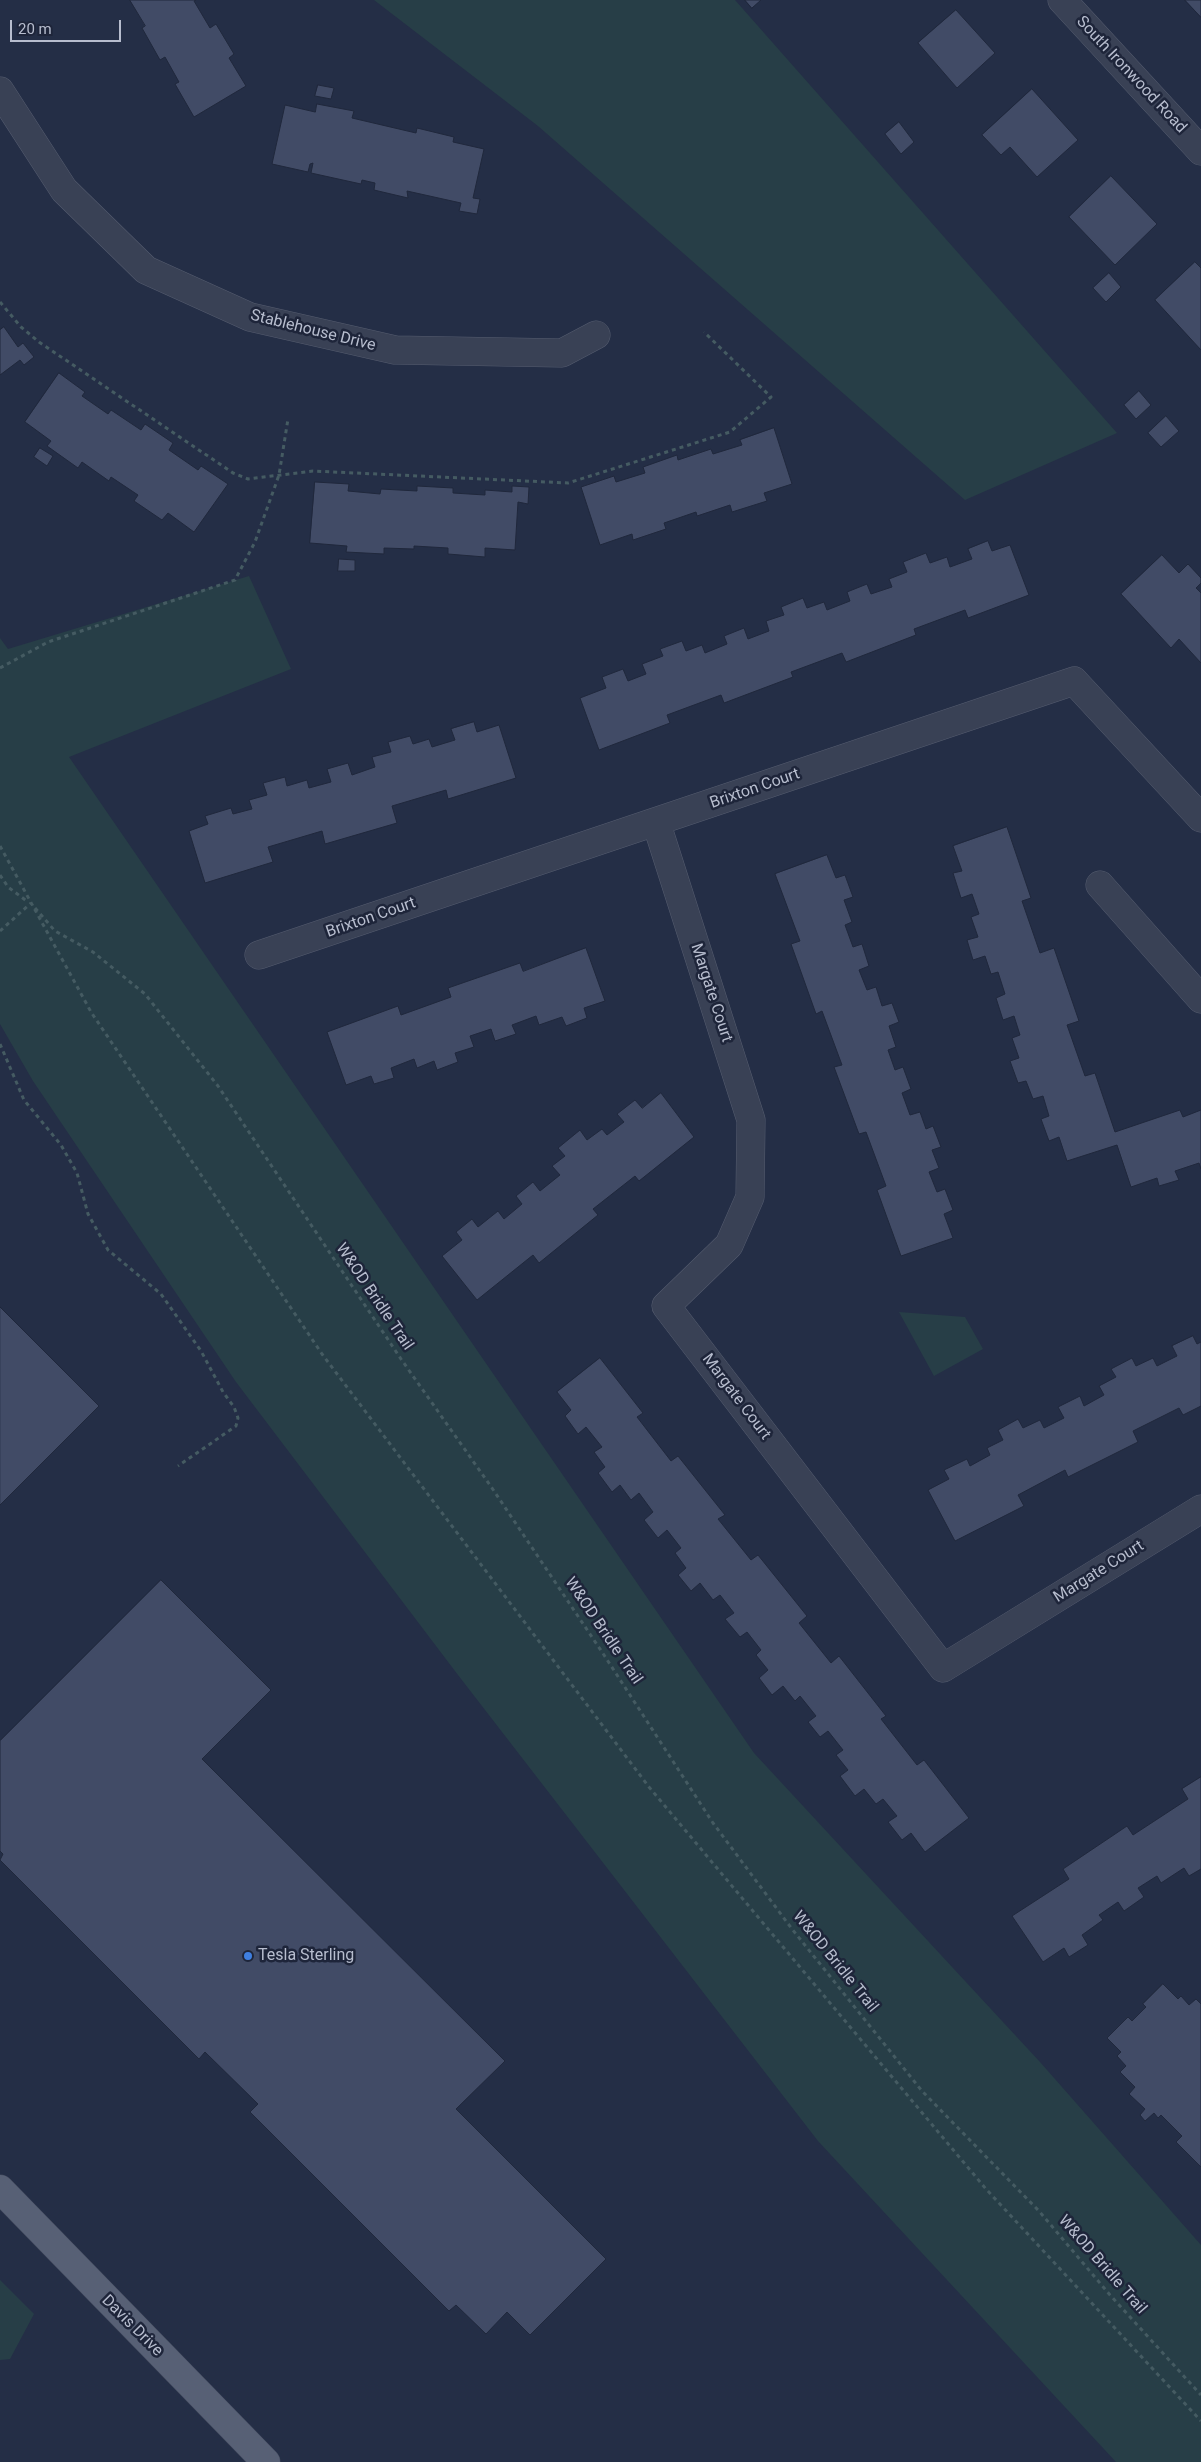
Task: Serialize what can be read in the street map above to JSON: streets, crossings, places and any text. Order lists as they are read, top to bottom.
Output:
{
  "streets": {
    "main road": ["Davis Drive"],
    "street": [
      "South Ironwood Road",
      "Stablehouse Drive",
      "Brixton Court",
      "Margate Court"
    ],
    "path": ["W&OD Bridle Trail"]
  },
  "crossings": [
    ["Brixton Court", "Margate Court"]
  ],
  "places": ["Tesla Sterling"],
  "scale_bar": "20 m"
}
